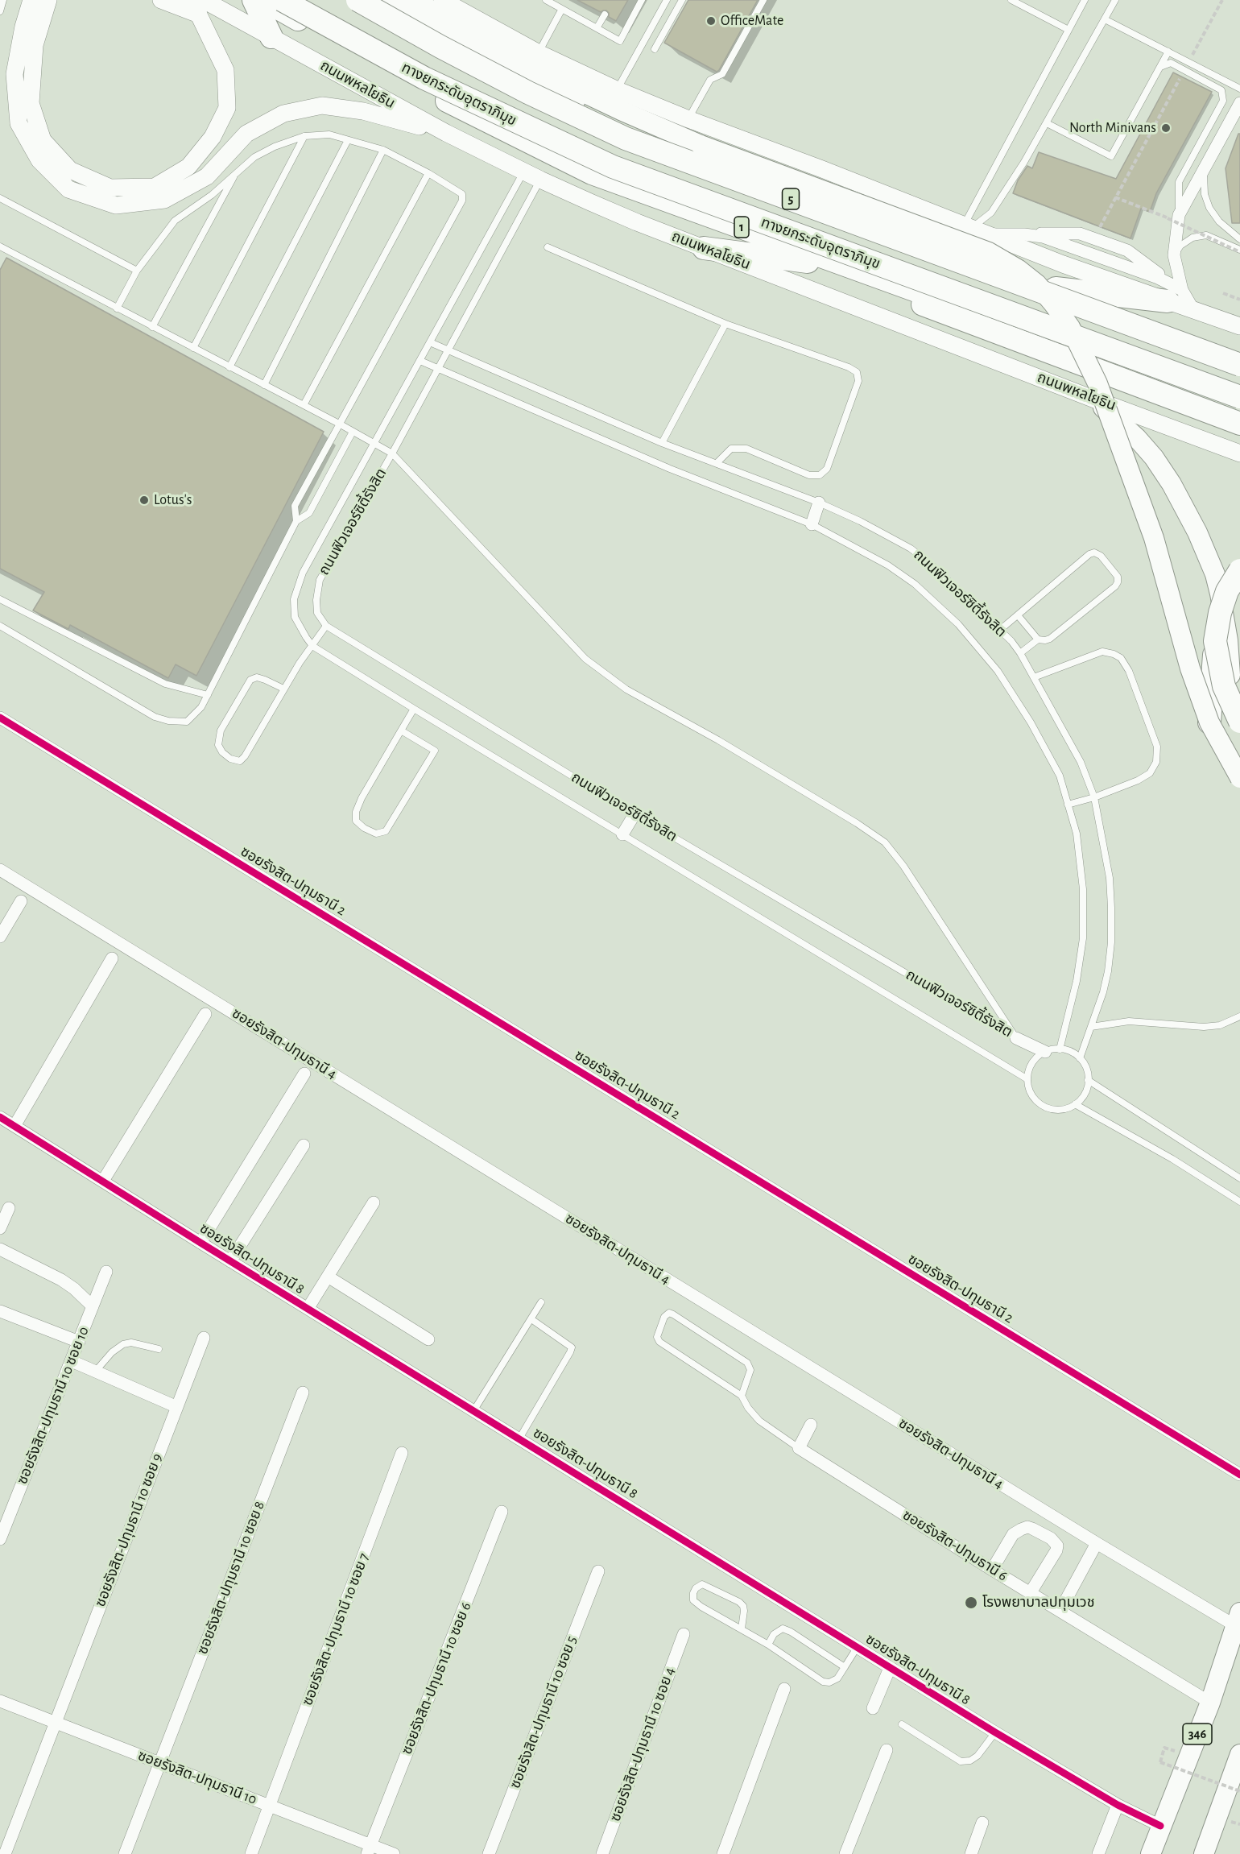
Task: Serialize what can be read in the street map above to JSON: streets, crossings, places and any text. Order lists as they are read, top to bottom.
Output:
{
  "streets": {
    "highway": [
      "ถนนพหลโยธิน",
      "ทางยกระดับอุตราภิมุข",
      "5",
      "1"
    ],
    "main road": ["346"],
    "street": [
      "ซอยรังสิต-ปทุมธานี 2",
      "ซอยรังสิต-ปทุมธานี 4",
      "ซอยรังสิต-ปทุมธานี 8",
      "ซอยรังสิต-ปทุมธานี 10 ซอย 10",
      "ซอยรังสิต-ปทุมธานี 10 ซอย 9",
      "ซอยรังสิต-ปทุมธานี 6",
      "ซอยรังสิต-ปทุมธานี 10 ซอย 8",
      "ซอยรังสิต-ปทุมธานี 10 ซอย 7",
      "ซอยรังสิต-ปทุมธานี 10 ซอย 6",
      "ซอยรังสิต-ปทุมธานี 10 ซอย 5",
      "ซอยรังสิต-ปทุมธานี 10 ซอย 4",
      "ซอยรังสิต-ปทุมธานี 10"
    ],
    "lane": ["ถนนฟิวเจอร์ซิตี้รังสิต"]
  },
  "crossings": [
    ["ถนนพหลโยธิน", "ถนนฟิวเจอร์ซิตี้รังสิต"],
    ["ซอยรังสิต-ปทุมธานี 4", "346"],
    ["ซอยรังสิต-ปทุมธานี 8", "346"],
    ["ซอยรังสิต-ปทุมธานี 10 ซอย 9", "ซอยรังสิต-ปทุมธานี 10"],
    ["ซอยรังสิต-ปทุมธานี 6", "346"],
    ["ซอยรังสิต-ปทุมธานี 10 ซอย 8", "ซอยรังสิต-ปทุมธานี 10"],
    ["ซอยรังสิต-ปทุมธานี 10 ซอย 7", "ซอยรังสิต-ปทุมธานี 10"],
    ["ซอยรังสิต-ปทุมธานี 10 ซอย 6", "ซอยรังสิต-ปทุมธานี 10"]
  ],
  "places": [
    "OfficeMate",
    "North Minivans",
    "Lotus's",
    "โรงพยาบาลปทุมเวช"
  ]
}
